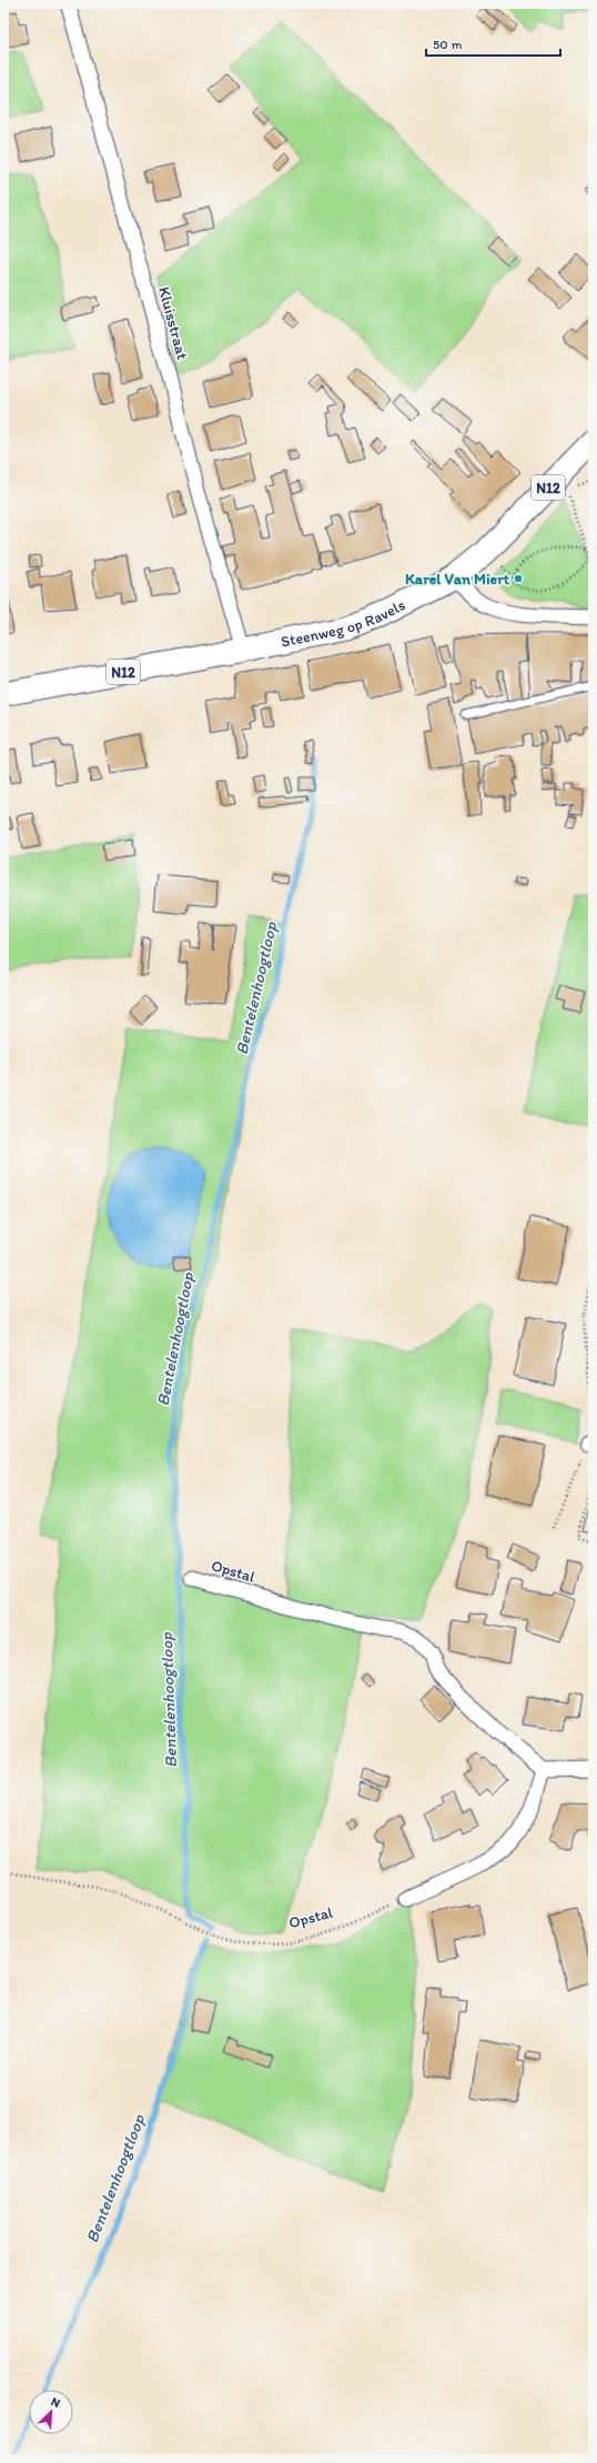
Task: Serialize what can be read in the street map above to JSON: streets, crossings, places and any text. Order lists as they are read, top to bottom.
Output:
{
  "streets": {
    "main road": ["N12", "Steenweg op Ravels"],
    "street": ["Kluisstraat", "Opstal"]
  },
  "crossings": [
    ["Kluisstraat", "N12"],
    ["Kluisstraat", "Steenweg op Ravels"],
    ["N12", "Steenweg op Ravels"]
  ],
  "water": ["Bentelenhoogtloop"],
  "places": ["Karel Van Miert"],
  "scale_bar": "50 m",
  "north": "top right"
}
